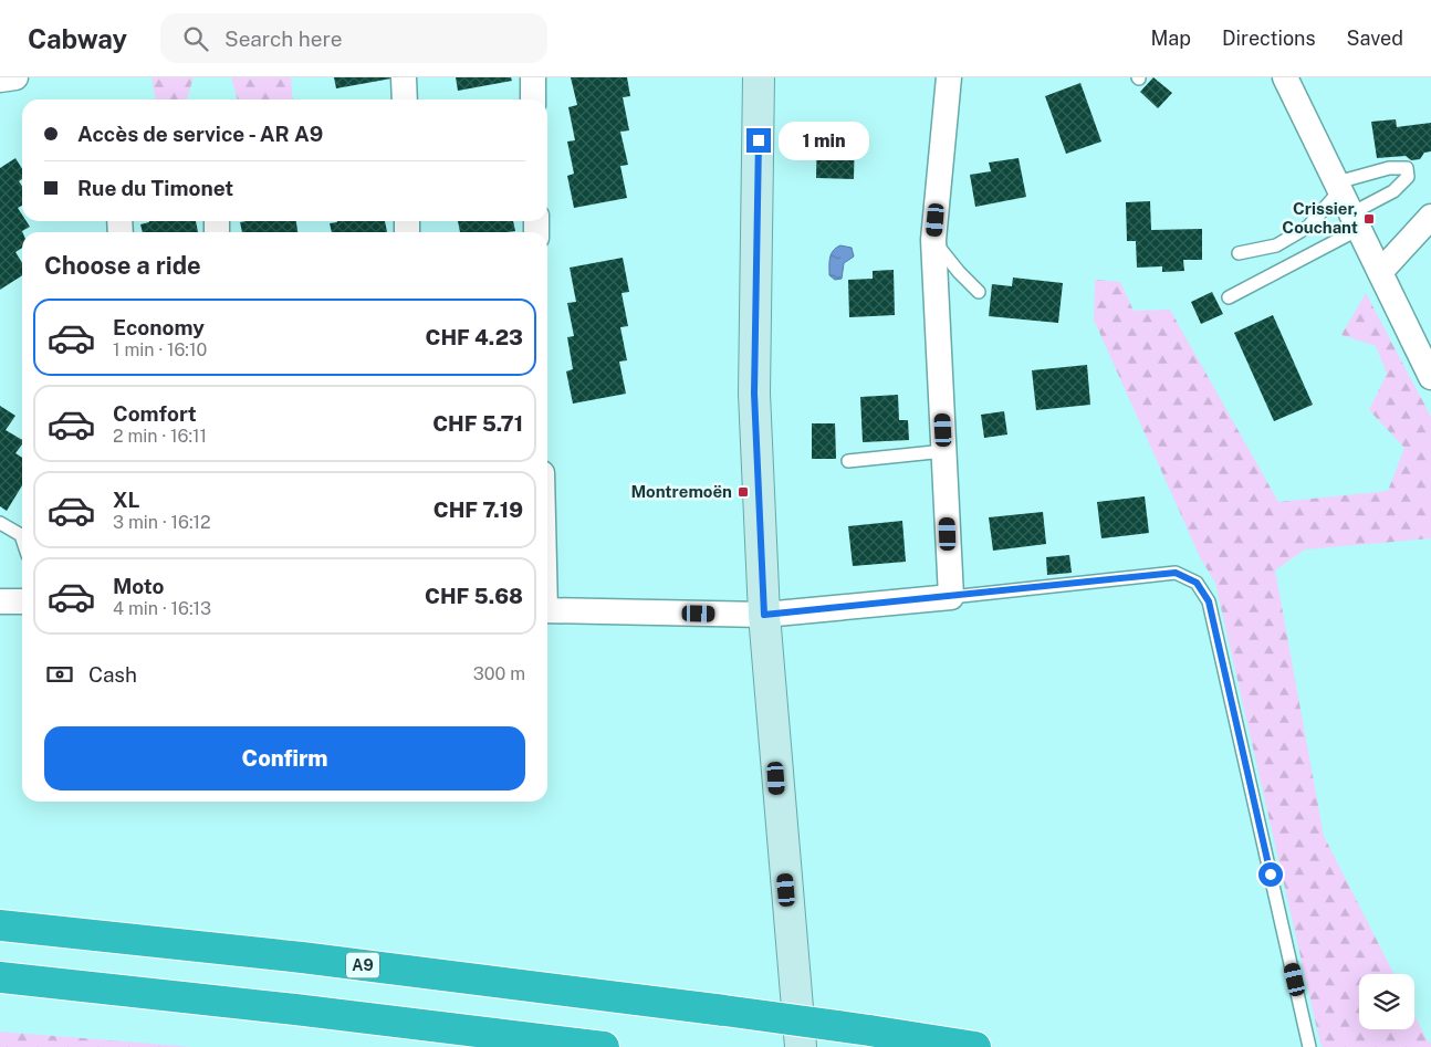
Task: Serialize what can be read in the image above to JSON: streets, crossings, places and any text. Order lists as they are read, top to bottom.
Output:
{
  "streets": {
    "highway": ["A9"]
  },
  "places": {
    "transit": ["Crissier, Couchant", "Montremoën"]
  },
  "page": {
    "header": "Cabway",
    "search": "Search here",
    "nav": ["Map", "Directions", "Saved"],
    "banner": ["Accès de service - AR A9", "Rue du Timonet"],
    "bubble": "1 min",
    "heading": "Choose a ride",
    "list": [
      {
        "name": "Economy",
        "note": "1 min · 16:10",
        "value": "CHF 4.23"
      },
      {
        "name": "Comfort",
        "note": "2 min · 16:11",
        "value": "CHF 5.71"
      },
      {
        "name": "XL",
        "note": "3 min · 16:12",
        "value": "CHF 7.19"
      },
      {
        "name": "Moto",
        "note": "4 min · 16:13",
        "value": "CHF 5.68"
      }
    ],
    "pay": ["Cash", "300 m"],
    "buttons": "Confirm"
  }
}
